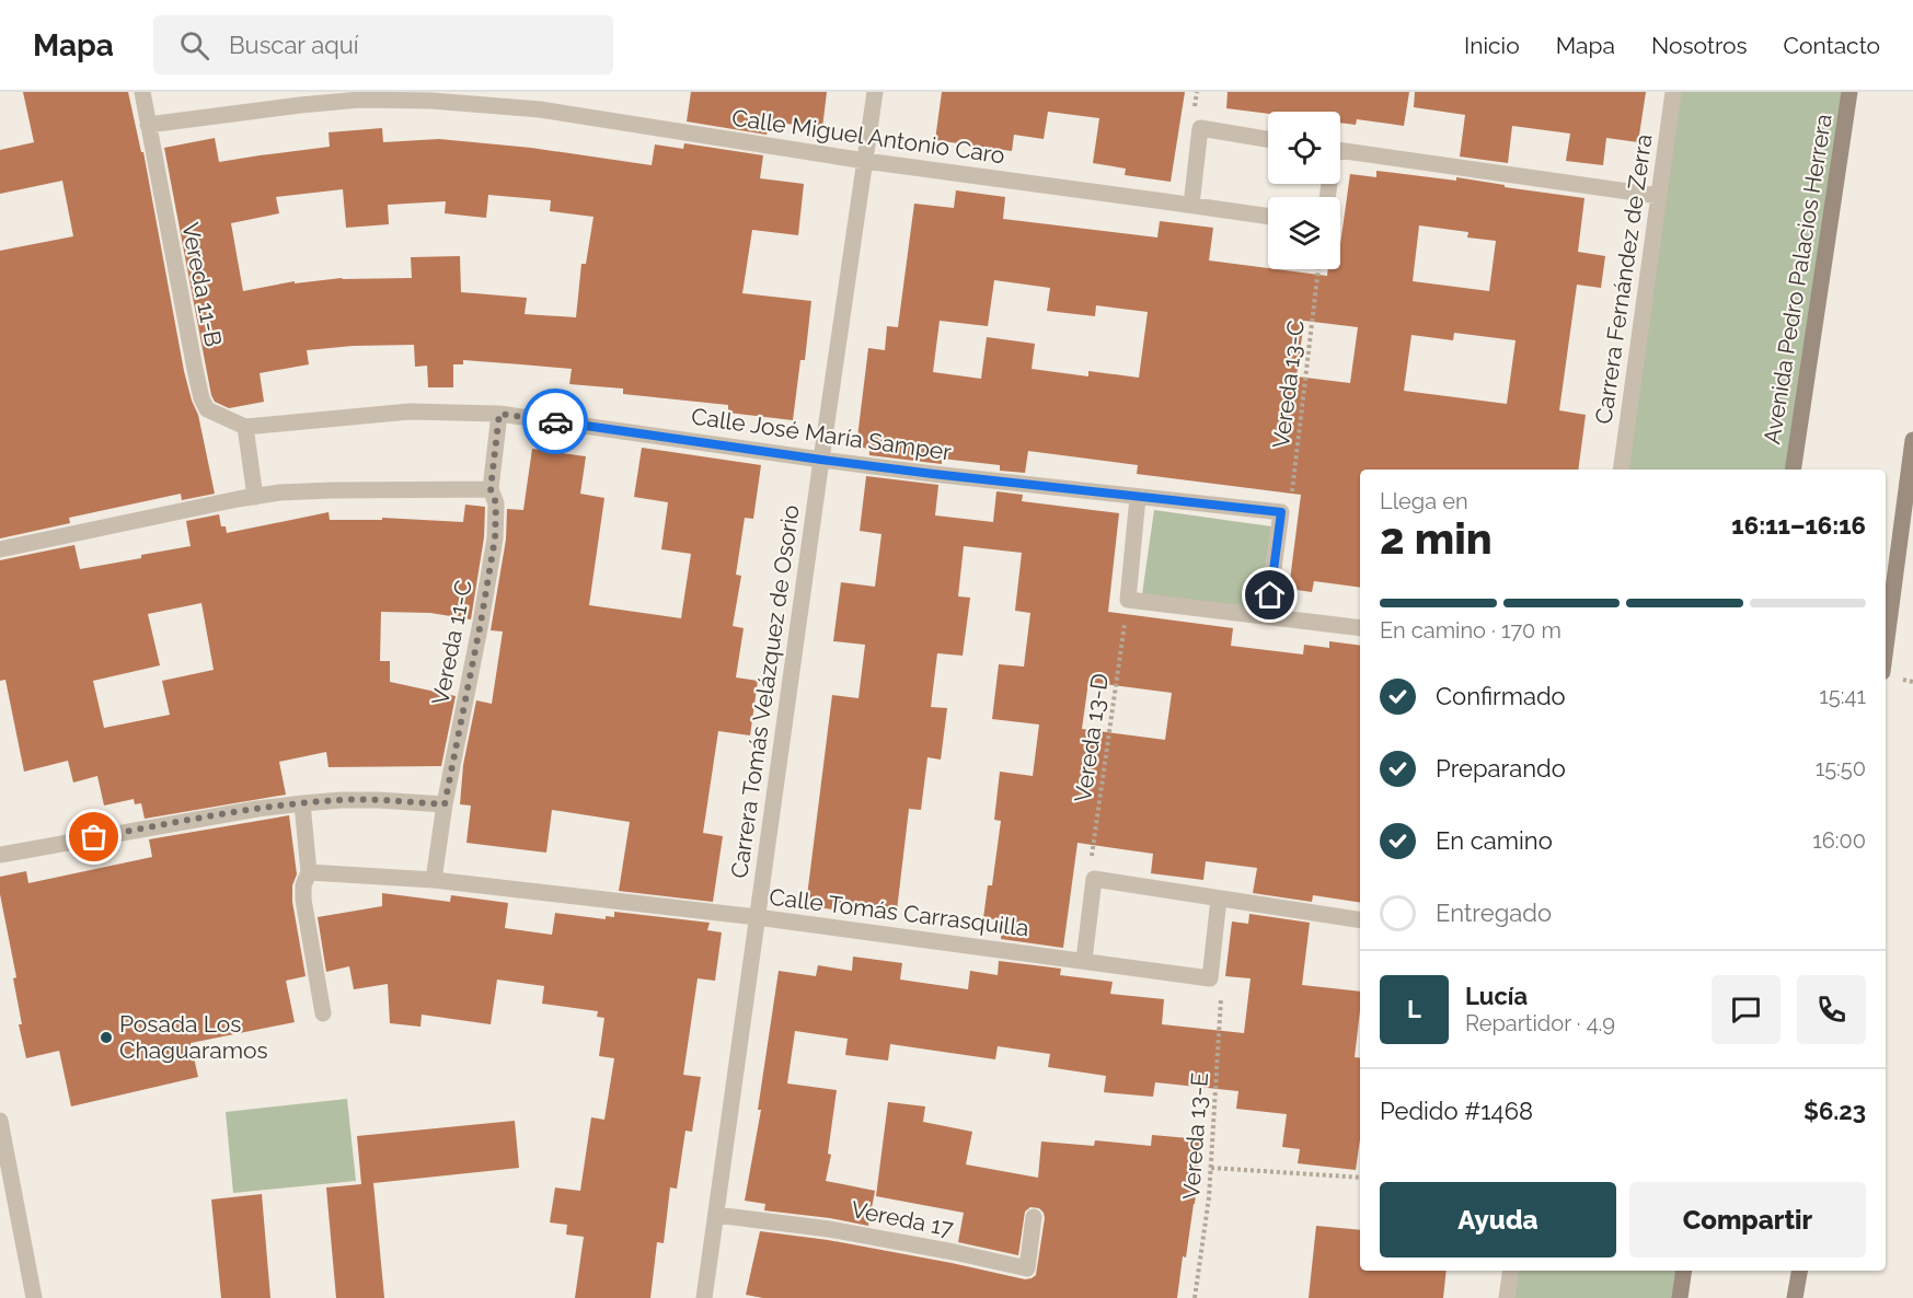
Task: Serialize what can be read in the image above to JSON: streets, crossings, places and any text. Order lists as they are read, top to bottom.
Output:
{
  "streets": {
    "main road": ["Avenida Pedro Palacios Herrera"],
    "street": [
      "Calle Miguel Antonio Caro",
      "Carrera Fernández de Zerra",
      "Vereda 11-B",
      "Calle José María Samper",
      "Vereda 11-C",
      "Carrera Tomás Velázquez de Osorio",
      "Calle Tomás Carrasquilla",
      "Vereda 17"
    ],
    "path": ["Vereda 13-C", "Vereda 13-D", "Vereda 13-E"]
  },
  "crossings": [
    ["Calle Miguel Antonio Caro", "Vereda 11-B"],
    ["Calle Miguel Antonio Caro", "Carrera Tomás Velázquez de Osorio"],
    ["Vereda 11-B", "Calle José María Samper"],
    ["Vereda 13-C", "Calle José María Samper"],
    ["Calle José María Samper", "Carrera Tomás Velázquez de Osorio"],
    ["Carrera Tomás Velázquez de Osorio", "Calle Tomás Carrasquilla"],
    ["Carrera Tomás Velázquez de Osorio", "Vereda 17"],
    ["Calle Tomás Carrasquilla", "Vereda 13-E"]
  ],
  "places": ["Posada Los Chaguaramos"],
  "page": {
    "header": "Mapa",
    "search": "Buscar aquí",
    "nav": [
      "Inicio",
      "Mapa",
      "Nosotros",
      "Contacto"
    ],
    "heading": ["2 min", "Llega en", "16:11–16:16"],
    "panel": [
      "Lucía",
      "Repartidor · 4.9",
      "Pedido #1468",
      "$6.23"
    ],
    "bar": "En camino · 170 m",
    "list": [
      ["Confirmado", "15:41"],
      ["Preparando", "15:50"],
      ["En camino", "16:00"],
      "Entregado"
    ],
    "round": "L",
    "buttons": ["Ayuda", "Compartir"]
  }
}
